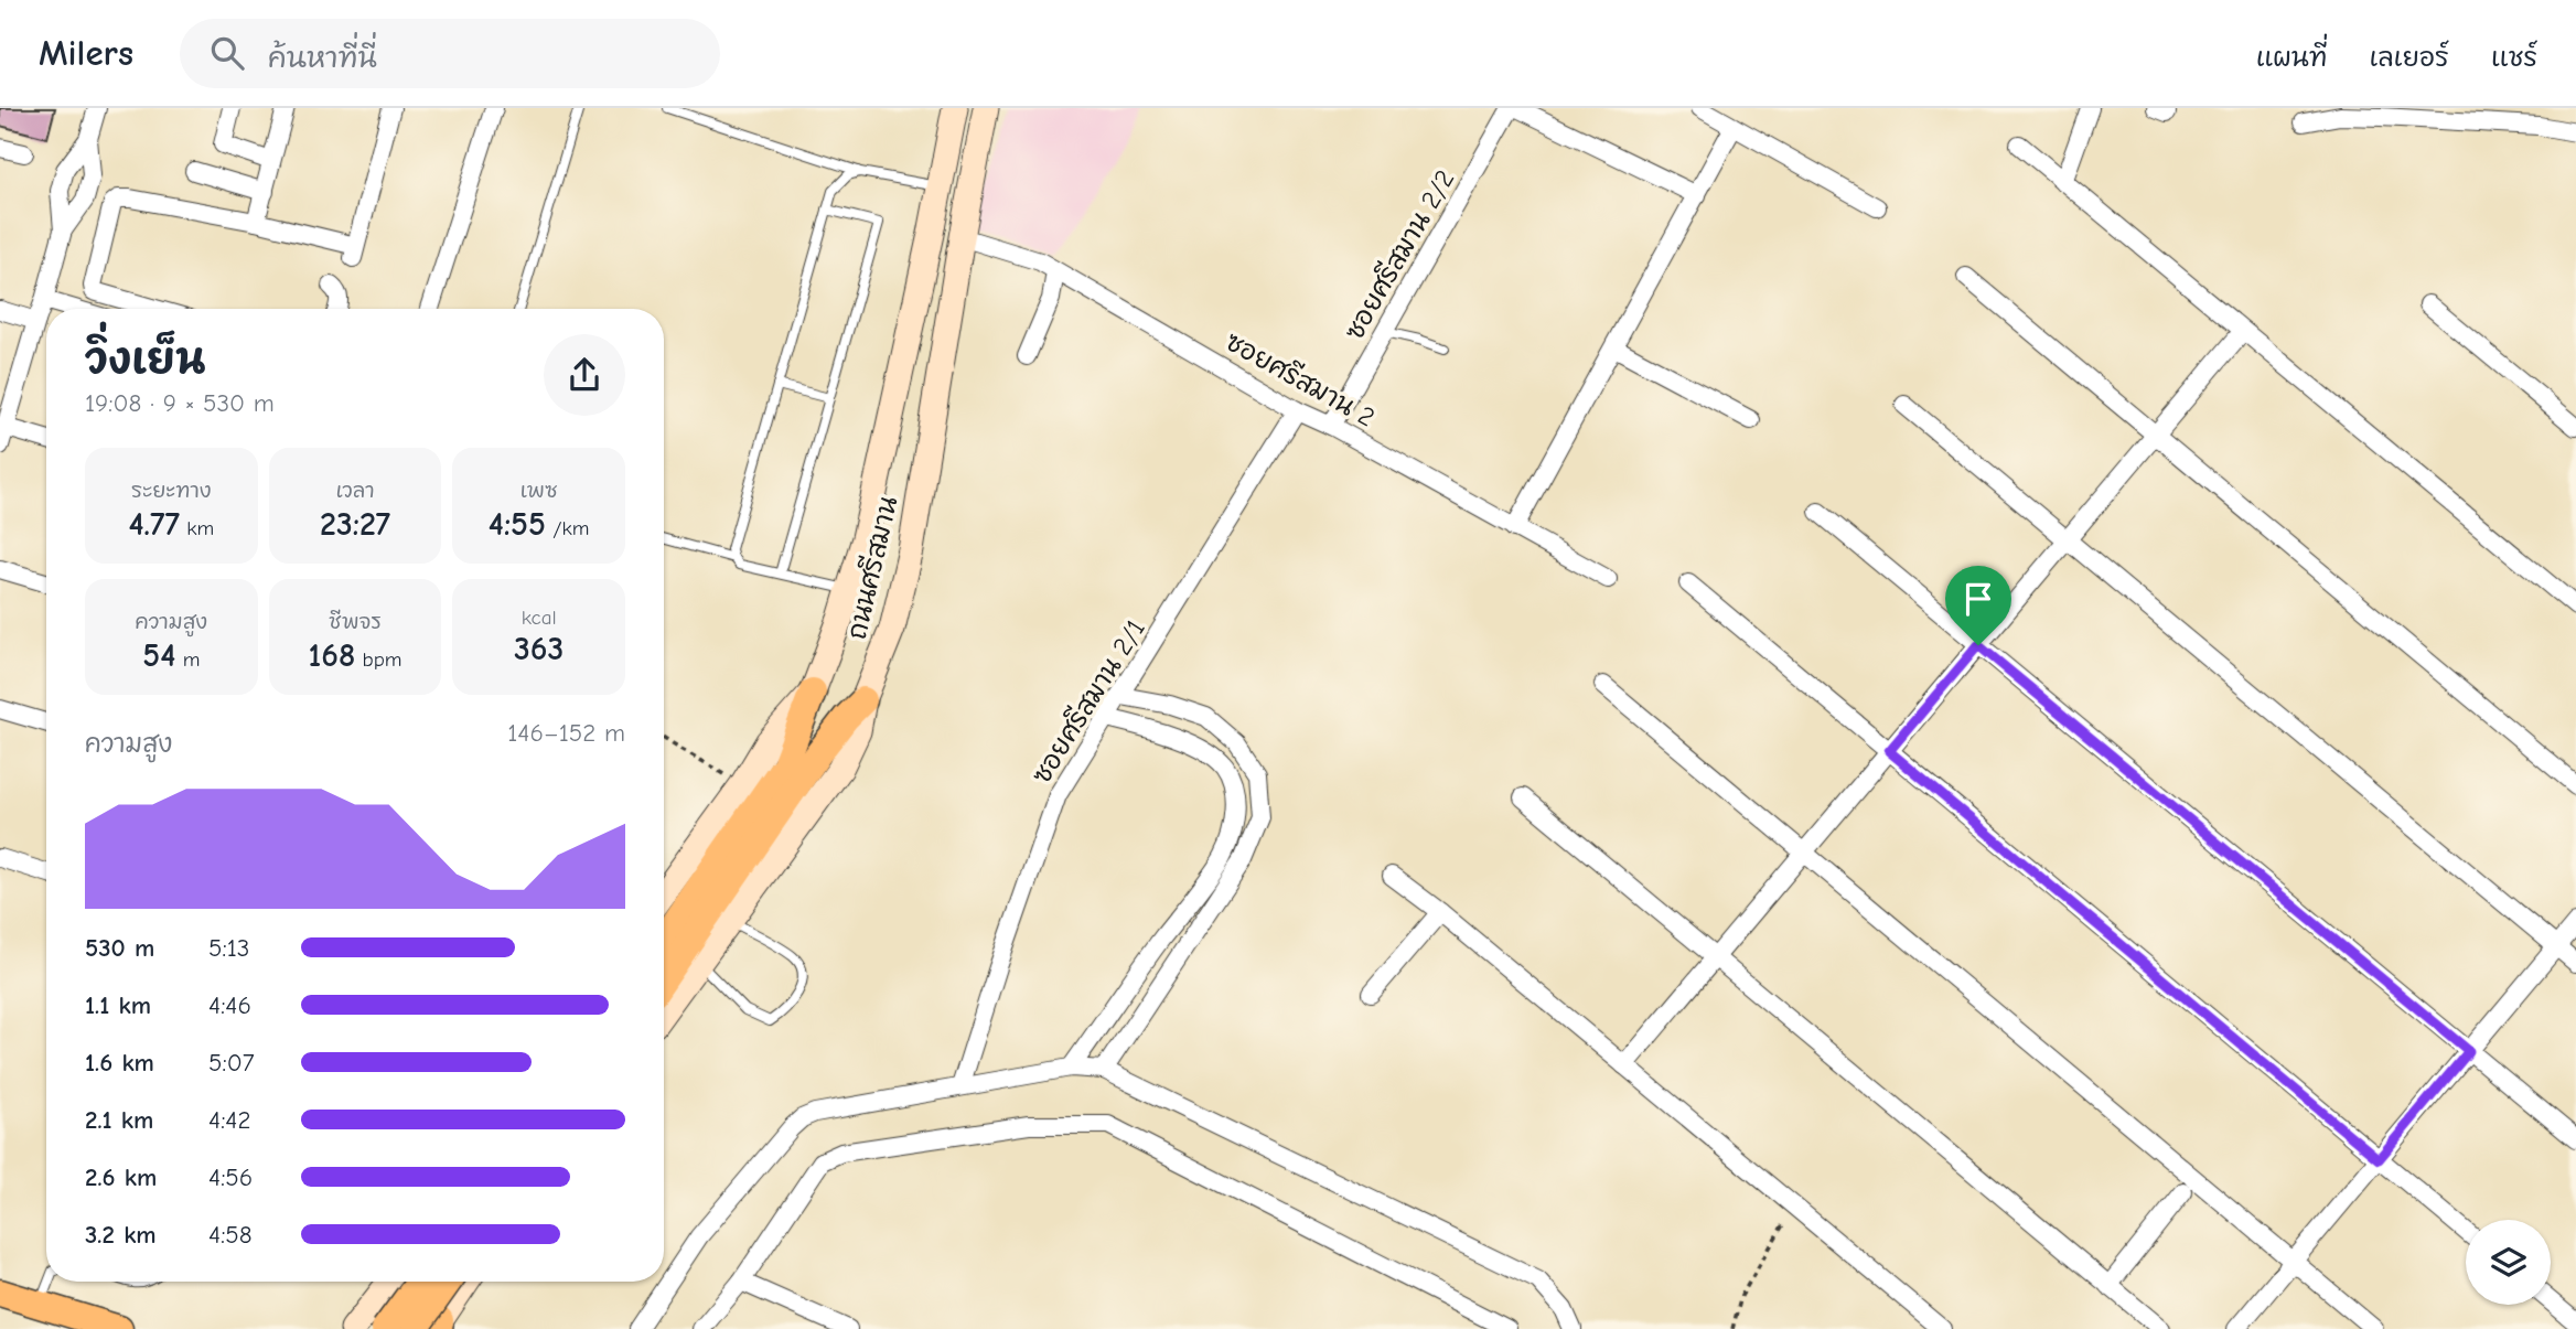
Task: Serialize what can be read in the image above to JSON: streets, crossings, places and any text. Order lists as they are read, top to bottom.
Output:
{
  "streets": {
    "main road": ["ถนนศรีสมาน"],
    "street": ["ซอยศรีสมาน 2/2", "ซอยศรีสมาน 2", "ซอยศรีสมาน 2/1"]
  },
  "crossings": [
    ["ซอยศรีสมาน 2/2", "ซอยศรีสมาน 2"],
    ["ซอยศรีสมาน 2", "ถนนศรีสมาน"],
    ["ซอยศรีสมาน 2", "ซอยศรีสมาน 2/1"]
  ],
  "page": {
    "header": "Milers",
    "search": "ค้นหาที่นี่",
    "nav": ["แผนที่", "เลเยอร์", "แชร์"],
    "heading": ["วิ่งเย็น", "19:08 · 9 × 530 m"],
    "stats": [
      ["ระยะทาง", "4.77 km"],
      ["เวลา", "23:27"],
      ["เพซ", "4:55 /km"],
      ["ความสูง", "54 m"],
      ["ชีพจร", "168 bpm"],
      ["kcal", "363"]
    ],
    "chart": ["ความสูง", "146–152 m"],
    "list": [
      {
        "name": "530 m",
        "note": "5:13"
      },
      {
        "name": "1.1 km",
        "note": "4:46"
      },
      {
        "name": "1.6 km",
        "note": "5:07"
      },
      {
        "name": "2.1 km",
        "note": "4:42"
      },
      {
        "name": "2.6 km",
        "note": "4:56"
      },
      {
        "name": "3.2 km",
        "note": "4:58"
      }
    ]
  }
}
